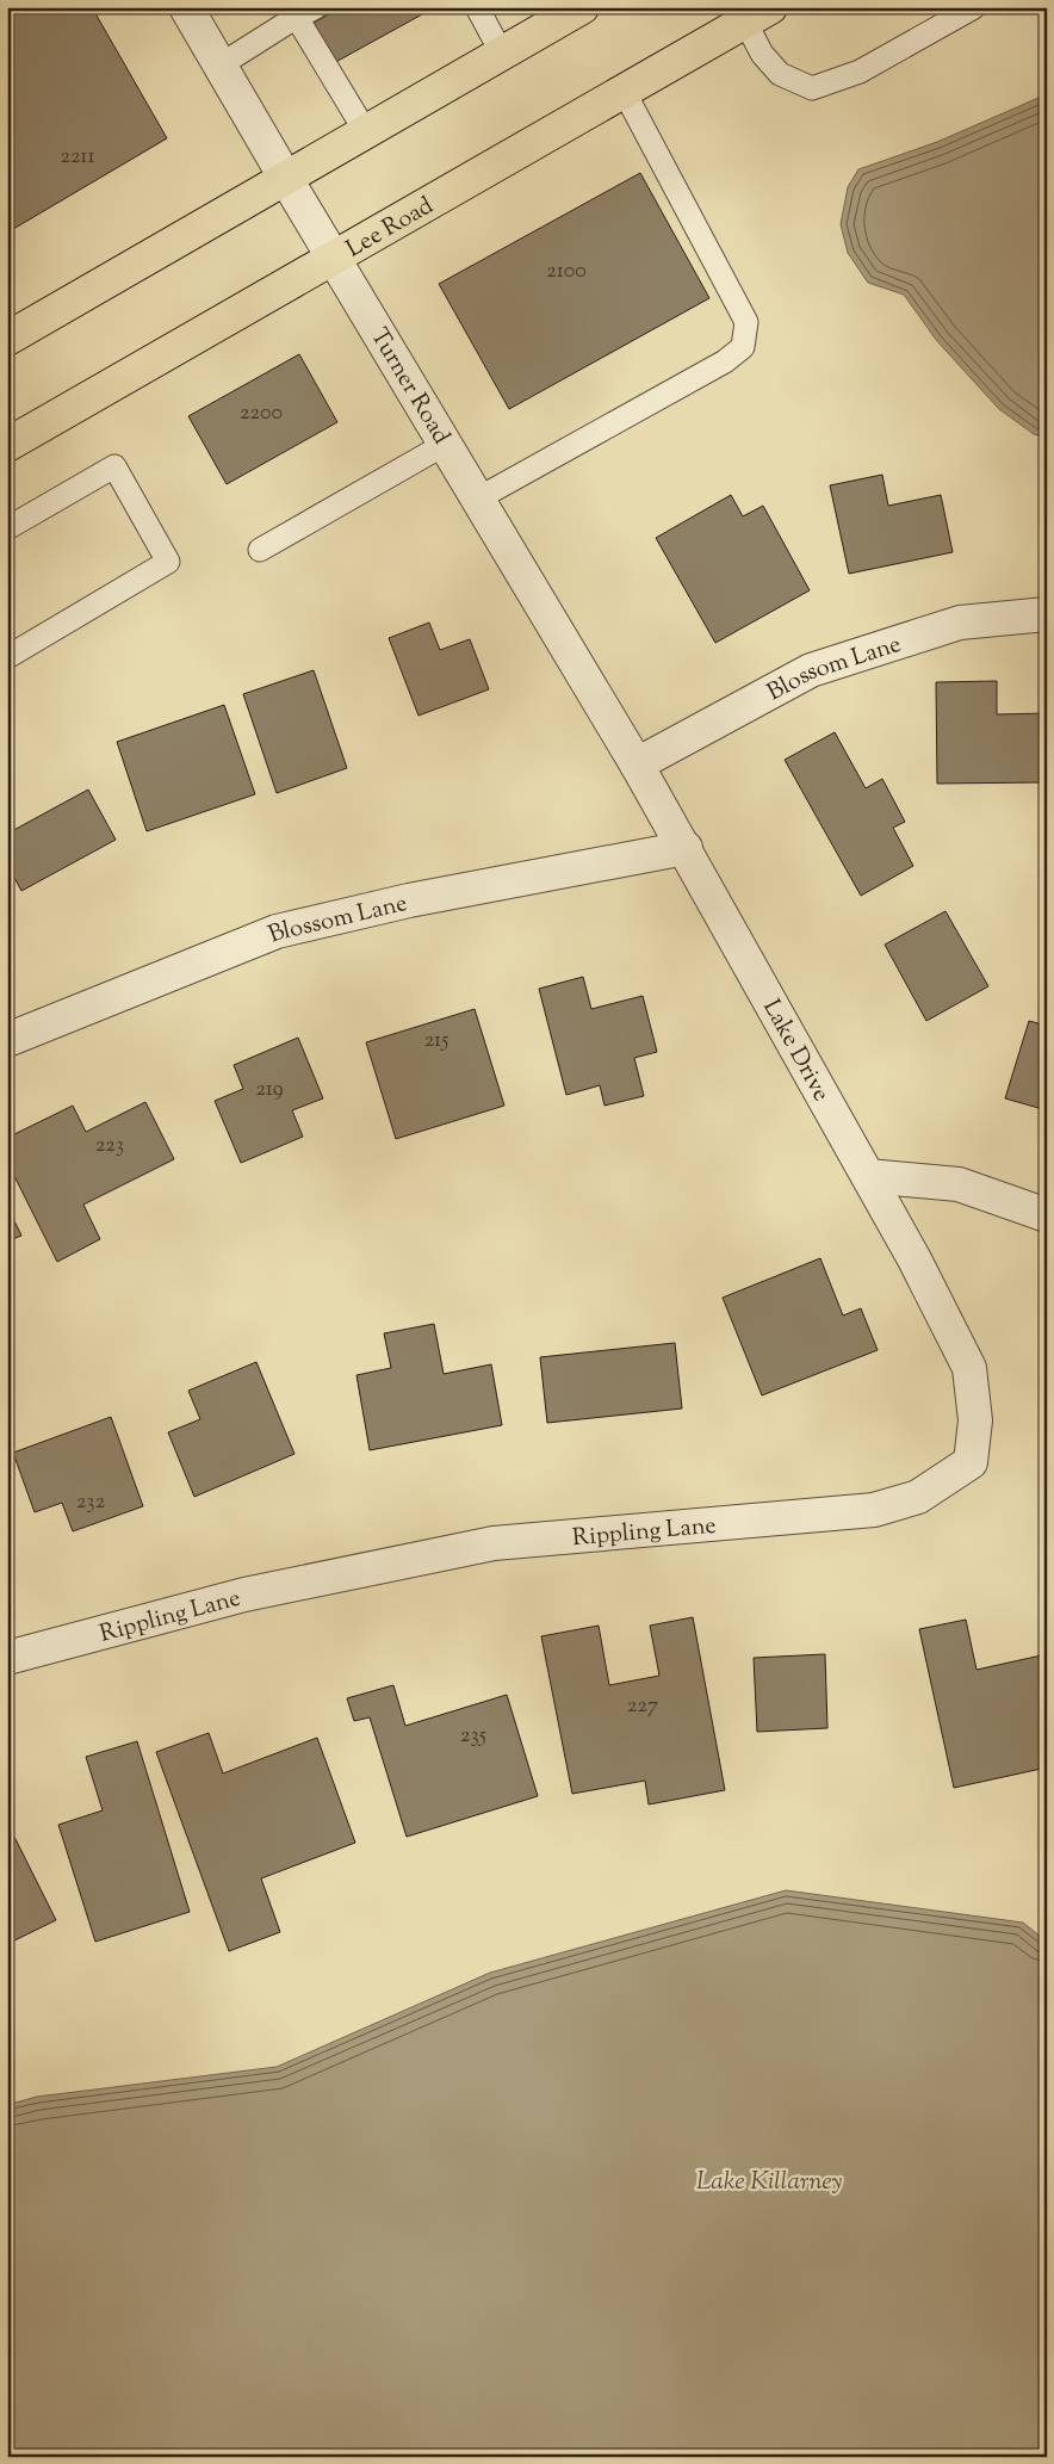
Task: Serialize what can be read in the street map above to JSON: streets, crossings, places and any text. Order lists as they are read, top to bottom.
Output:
{
  "streets": {
    "main road": ["Lee Road"],
    "street": [
      "Turner Road",
      "Blossom Lane",
      "Lake Drive",
      "Rippling Lane"
    ]
  },
  "crossings": [
    ["Lee Road", "Turner Road"],
    ["Turner Road", "Blossom Lane"],
    ["Turner Road", "Lake Drive"],
    ["Blossom Lane", "Lake Drive"],
    ["Lake Drive", "Rippling Lane"]
  ],
  "water": ["Lake Killarney"],
  "house_numbers": [
    "2211",
    "2100",
    "2200",
    "215",
    "219",
    "223",
    "232",
    "227",
    "235"
  ]
}
